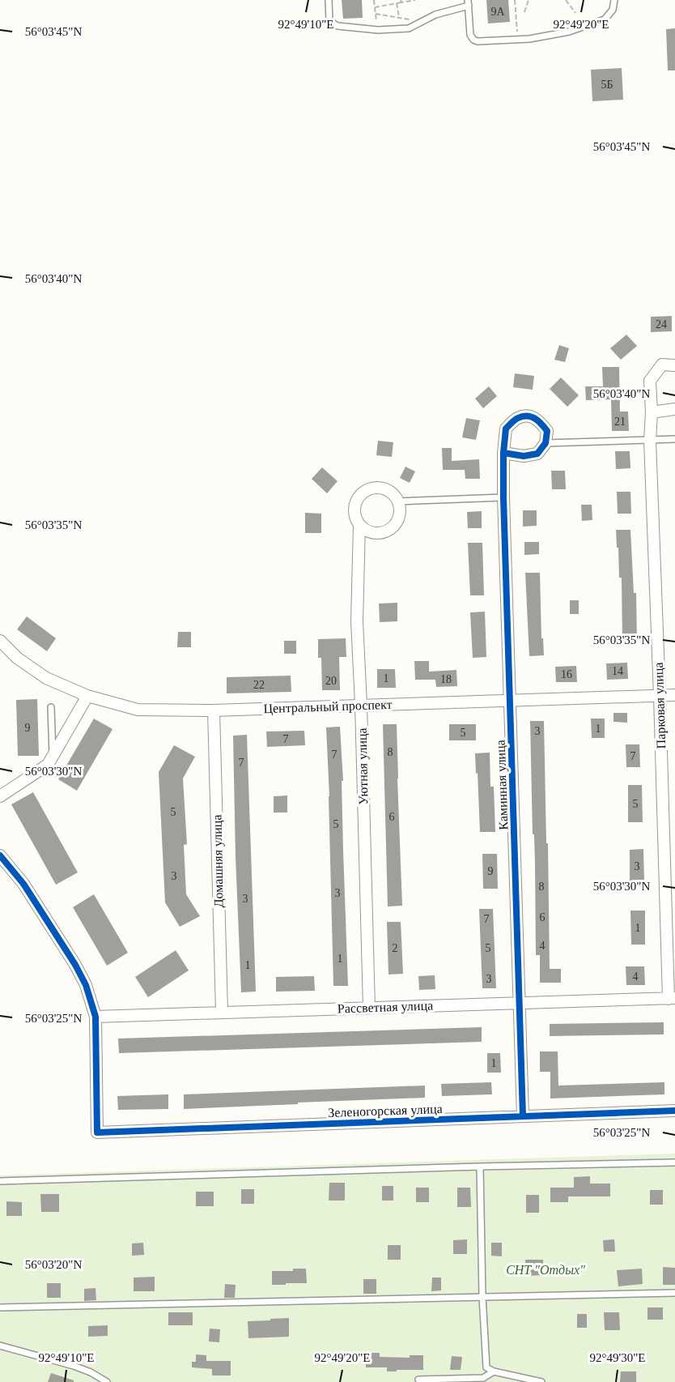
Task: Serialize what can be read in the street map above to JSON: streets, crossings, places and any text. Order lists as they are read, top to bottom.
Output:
{
  "streets": {
    "street": [
      "Парковая улица",
      "Центральный проспект",
      "Уютная улица",
      "Каминная улица",
      "Домашняя улица",
      "Рассветная улица",
      "Зеленогорская улица"
    ]
  },
  "crossings": [
    ["Парковая улица", "Центральный проспект"],
    ["Парковая улица", "Рассветная улица"],
    ["Центральный проспект", "Уютная улица"],
    ["Центральный проспект", "Каминная улица"],
    ["Центральный проспект", "Домашняя улица"],
    ["Уютная улица", "Рассветная улица"],
    ["Каминная улица", "Рассветная улица"],
    ["Каминная улица", "Зеленогорская улица"],
    ["Домашняя улица", "Рассветная улица"],
    ["Рассветная улица", "Зеленогорская улица"]
  ],
  "parks": ["СНТ \"Отдых\""],
  "house_numbers": [
    "9А",
    "5Б",
    "24",
    "21",
    "14",
    "16",
    "1",
    "18",
    "20",
    "22",
    "9",
    "1",
    "3",
    "5",
    "7",
    "8",
    "7",
    "7",
    "7",
    "5",
    "5",
    "6",
    "5",
    "3",
    "9",
    "3",
    "8",
    "3",
    "3",
    "6",
    "7",
    "1",
    "4",
    "2",
    "5",
    "1",
    "1",
    "4",
    "3",
    "1"
  ],
  "coordinates": [
    "92°49'10\"E",
    "92°49'20\"E",
    "56°03'45\"N",
    "56°03'40\"N",
    "56°03'35\"N",
    "56°03'30\"N",
    "56°03'25\"N",
    "56°03'20\"N",
    "92°49'30\"E"
  ]
}
